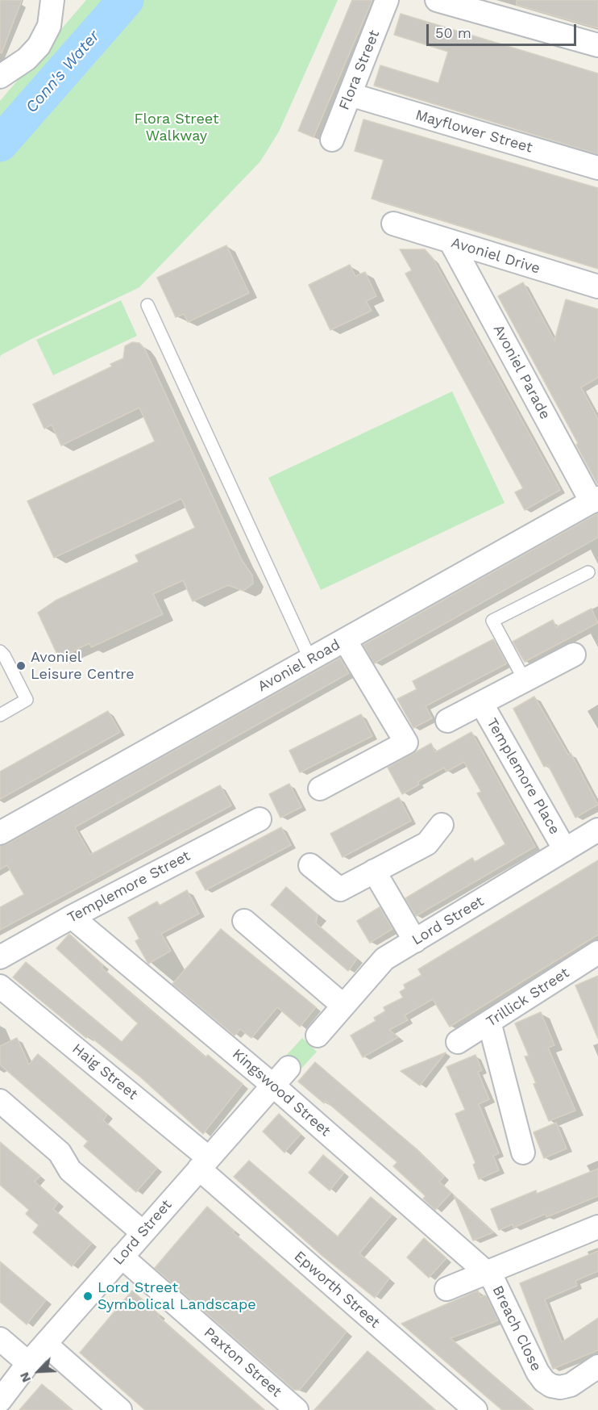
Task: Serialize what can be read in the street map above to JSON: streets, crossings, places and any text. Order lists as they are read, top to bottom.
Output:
{
  "streets": {
    "street": [
      "Flora Street",
      "Mayflower Street",
      "Avoniel Drive",
      "Avoniel Parade",
      "Avoniel Road",
      "Templemore Place",
      "Templemore Street",
      "Lord Street",
      "Trillick Street",
      "Haig Street",
      "Kingswood Street",
      "Epworth Street",
      "Breach Close",
      "Paxton Street"
    ]
  },
  "crossings": [
    ["Flora Street", "Mayflower Street"],
    ["Avoniel Drive", "Avoniel Parade"],
    ["Avoniel Parade", "Avoniel Road"],
    ["Templemore Place", "Lord Street"],
    ["Templemore Street", "Kingswood Street"],
    ["Lord Street", "Haig Street"],
    ["Lord Street", "Kingswood Street"],
    ["Lord Street", "Epworth Street"],
    ["Lord Street", "Paxton Street"],
    ["Haig Street", "Epworth Street"],
    ["Kingswood Street", "Breach Close"]
  ],
  "water": ["Conn's Water"],
  "parks": ["Flora Street Walkway"],
  "places": ["Avoniel Leisure Centre", "Lord Street Symbolical Landscape"],
  "scale_bar": "50 m",
  "north": "bottom left"
}
